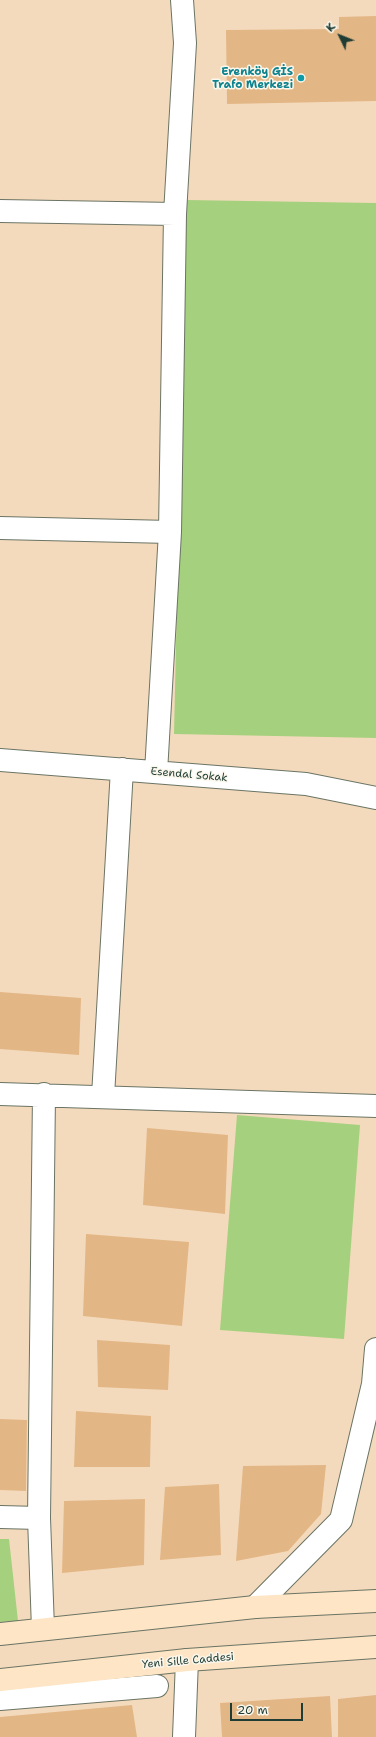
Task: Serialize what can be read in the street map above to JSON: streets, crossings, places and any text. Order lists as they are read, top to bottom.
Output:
{
  "streets": {
    "main road": ["Yeni Sille Caddesi"],
    "street": ["Esendal Sokak"]
  },
  "places": ["Erenköy GİS Trafo Merkezi"],
  "scale_bar": "20 m",
  "north": "top left"
}
